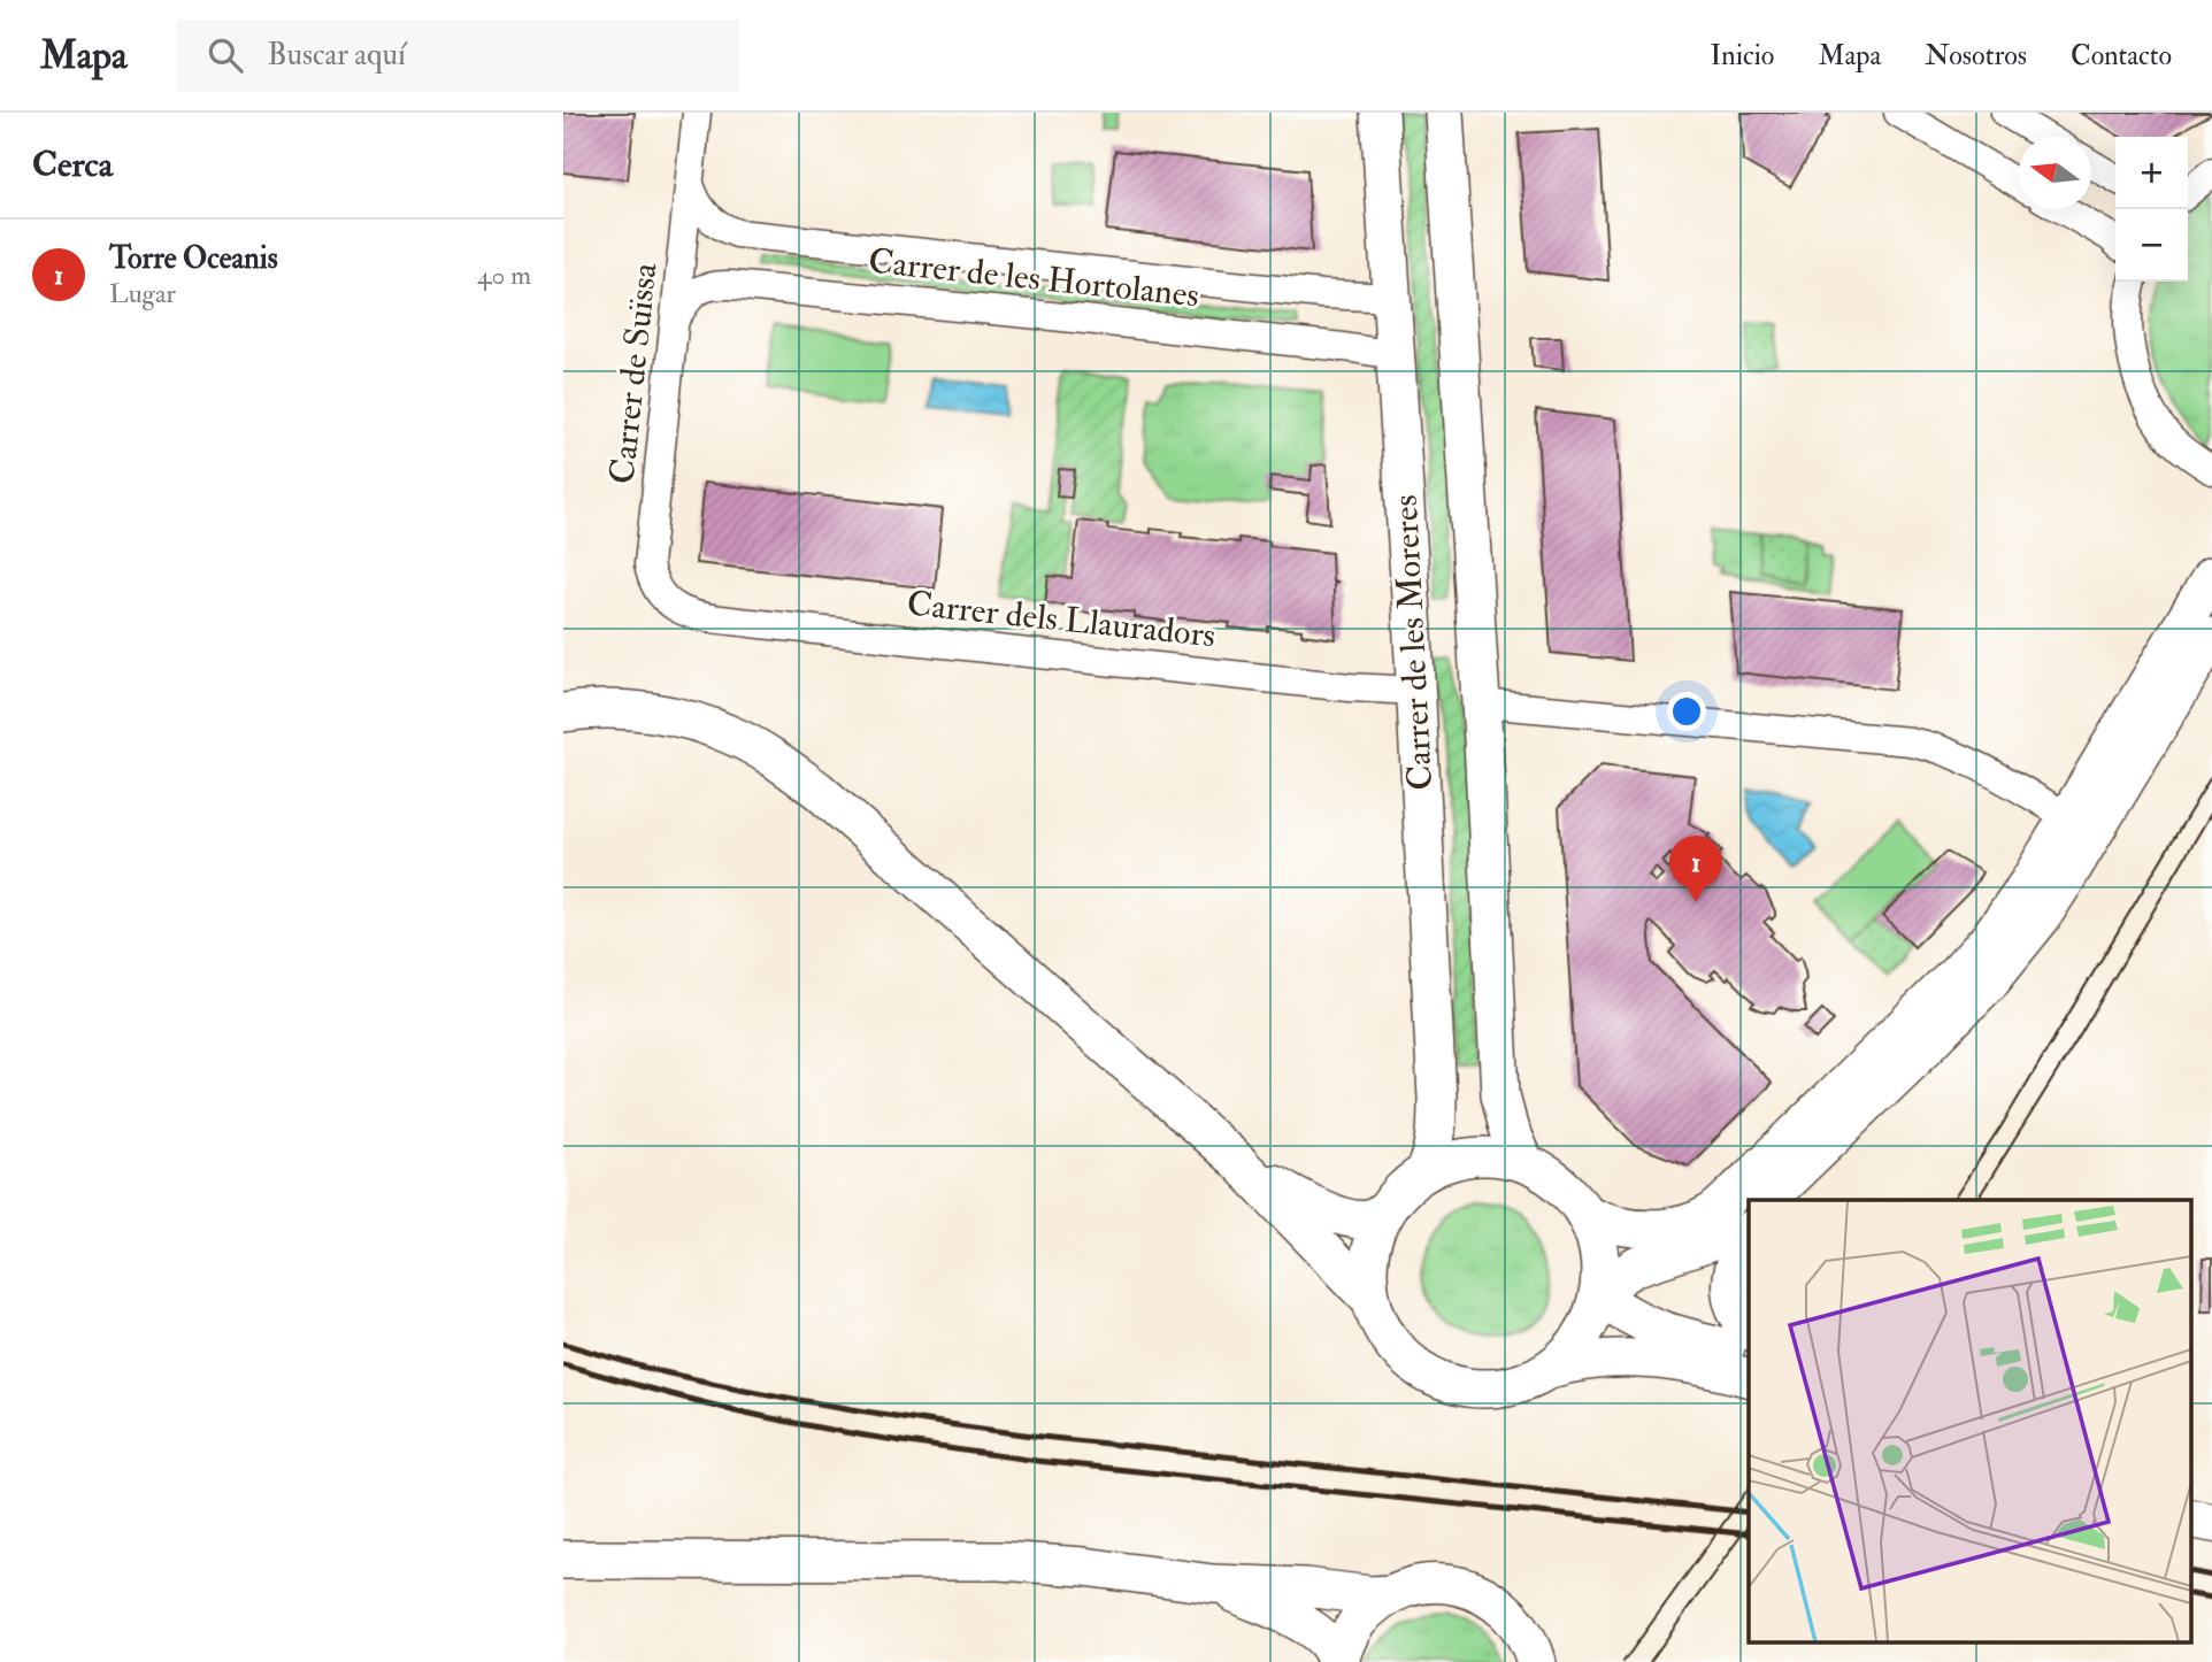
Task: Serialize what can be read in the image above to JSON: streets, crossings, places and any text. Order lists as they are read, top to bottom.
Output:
{
  "streets": {
    "main road": ["Carrer de les Moreres"],
    "street": ["Carrer de les Hortolanes", "Carrer de Suïssa", "Carrer dels Llauradors"]
  },
  "crossings": [
    ["Carrer de les Hortolanes", "Carrer de Suïssa"],
    ["Carrer de les Hortolanes", "Carrer de les Moreres"],
    ["Carrer de Suïssa", "Carrer dels Llauradors"],
    ["Carrer dels Llauradors", "Carrer de les Moreres"]
  ],
  "north": "left",
  "page": {
    "header": "Mapa",
    "search": "Buscar aquí",
    "nav": [
      "Inicio",
      "Mapa",
      "Nosotros",
      "Contacto"
    ],
    "heading": "Cerca",
    "map_buttons": ["+", "−"],
    "list": [
      {
        "mark": "1",
        "name": "Torre Oceanis",
        "note": "Lugar",
        "value": "40 m"
      }
    ],
    "pins": "1"
  }
}
